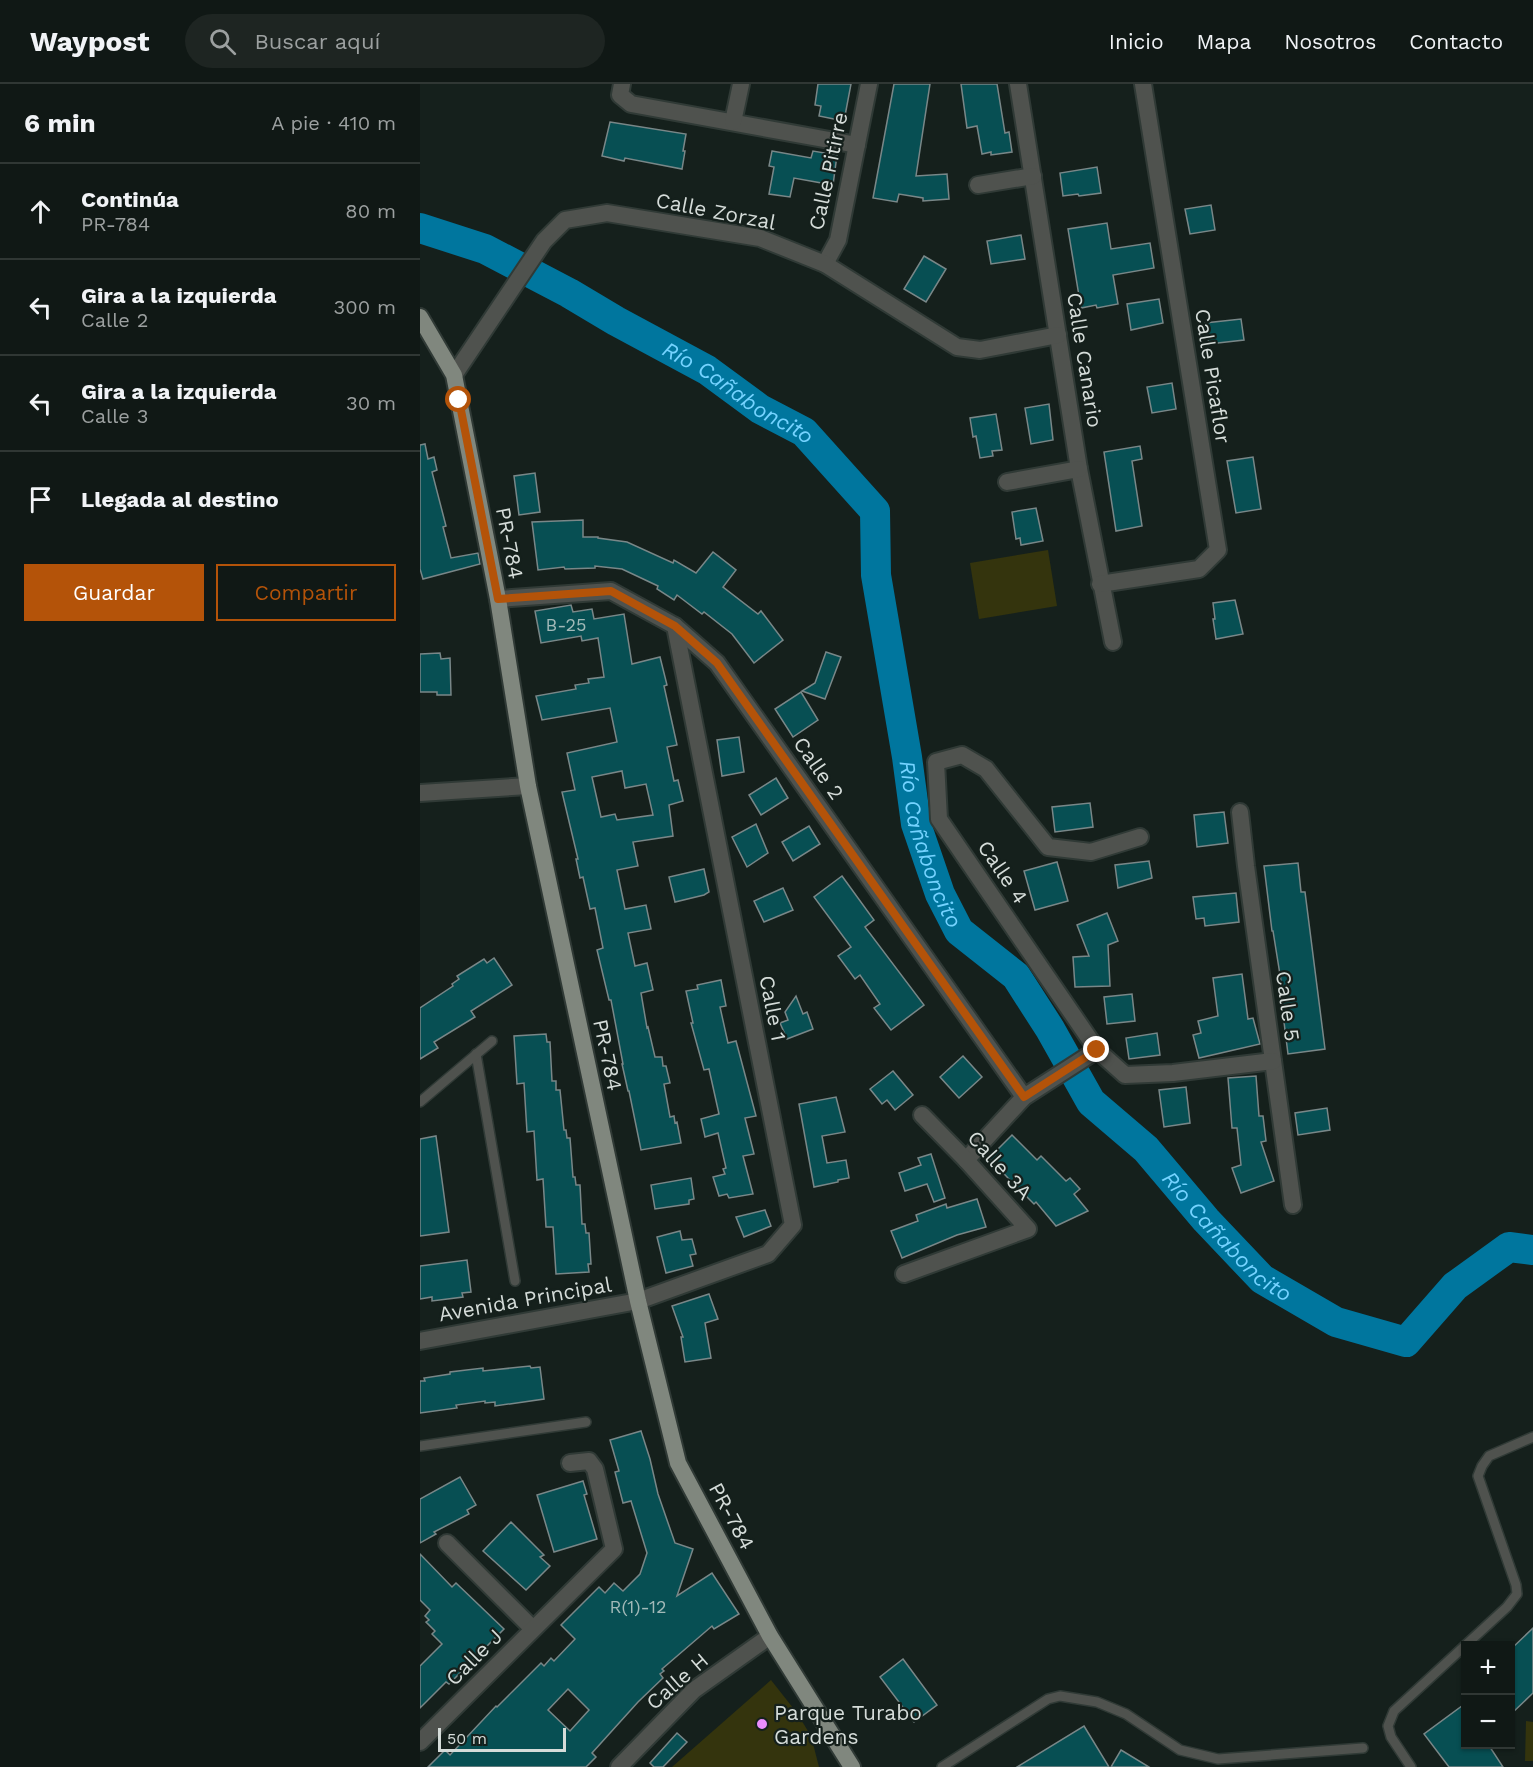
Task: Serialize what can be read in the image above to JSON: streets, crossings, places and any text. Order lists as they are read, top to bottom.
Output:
{
  "streets": {
    "main road": ["PR-784"],
    "street": [
      "Calle Pitirre",
      "Calle Zorzal",
      "Calle Canario",
      "Calle Picaflor",
      "Calle 2",
      "Calle 4",
      "Calle 5",
      "Calle 1",
      "Calle 3A",
      "Avenida Principal",
      "Calle J",
      "Calle H"
    ]
  },
  "crossings": [
    ["Calle Pitirre", "Calle Zorzal"],
    ["Calle Zorzal", "Calle Canario"],
    ["Calle Zorzal", "PR-784"],
    ["Calle Canario", "Calle Picaflor"],
    ["PR-784", "Calle 2"],
    ["PR-784", "Calle 1"],
    ["PR-784", "Avenida Principal"],
    ["PR-784", "Calle H"],
    ["Calle 2", "Calle 1"],
    ["Calle 4", "Calle 5"],
    ["Calle 1", "Avenida Principal"]
  ],
  "water": ["Río Cañaboncito"],
  "places": ["Parque Turabo Gardens"],
  "house_numbers": ["B-25", "R(1)-12"],
  "scale_bar": "50 m",
  "page": {
    "header": "Waypost",
    "search": "Buscar aquí",
    "nav": [
      "Inicio",
      "Mapa",
      "Nosotros",
      "Contacto"
    ],
    "heading": ["6 min", "A pie · 410 m"],
    "list": [
      ["Continúa", "PR-784", "80 m"],
      ["Gira a la izquierda", "Calle 2", "300 m"],
      ["Gira a la izquierda", "Calle 3", "30 m"],
      "Llegada al destino"
    ],
    "buttons": ["Guardar", "Compartir"],
    "map_buttons": ["+", "−"],
    "scale": "50 m"
  }
}
